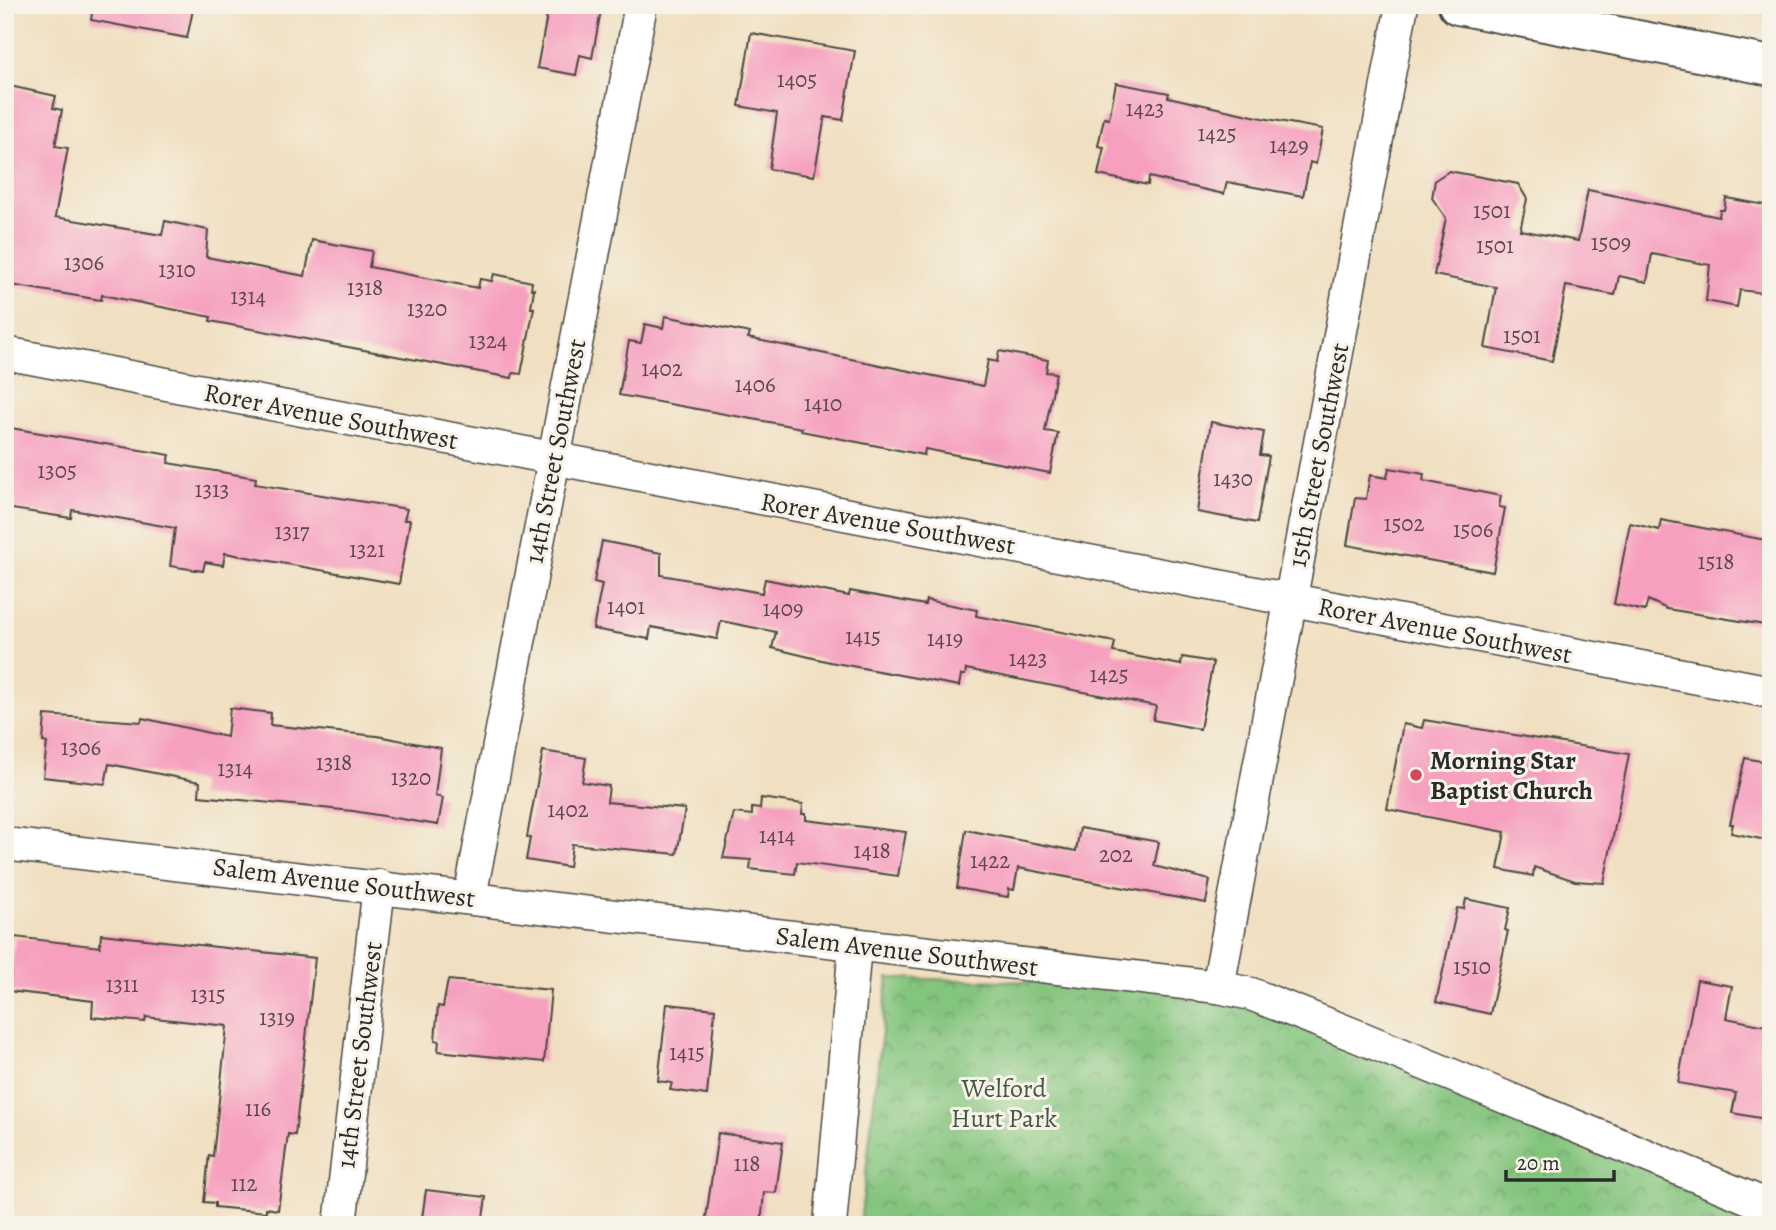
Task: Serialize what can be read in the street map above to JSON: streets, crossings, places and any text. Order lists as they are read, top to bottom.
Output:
{
  "streets": {
    "street": [
      "Rorer Avenue Southwest",
      "14th Street Southwest",
      "15th Street Southwest",
      "Salem Avenue Southwest"
    ]
  },
  "crossings": [
    ["Rorer Avenue Southwest", "14th Street Southwest"],
    ["Rorer Avenue Southwest", "15th Street Southwest"],
    ["14th Street Southwest", "Salem Avenue Southwest"],
    ["15th Street Southwest", "Salem Avenue Southwest"]
  ],
  "parks": ["Welford Hurt Park"],
  "places": ["Morning Star Baptist Church"],
  "house_numbers": [
    "1405",
    "1423",
    "1425",
    "1429",
    "1501",
    "1509",
    "1501",
    "1306",
    "1310",
    "1318",
    "1314",
    "1320",
    "1501",
    "1324",
    "1402",
    "1406",
    "1410",
    "1305",
    "1430",
    "1313",
    "1502",
    "1506",
    "1317",
    "1321",
    "1518",
    "1401",
    "1409",
    "1415",
    "1419",
    "1423",
    "1425",
    "1306",
    "1318",
    "1314",
    "1320",
    "1402",
    "1414",
    "1418",
    "202",
    "1422",
    "1510",
    "1311",
    "1315",
    "1319",
    "1415",
    "116",
    "118",
    "112"
  ],
  "scale_bar": "20 m"
}
